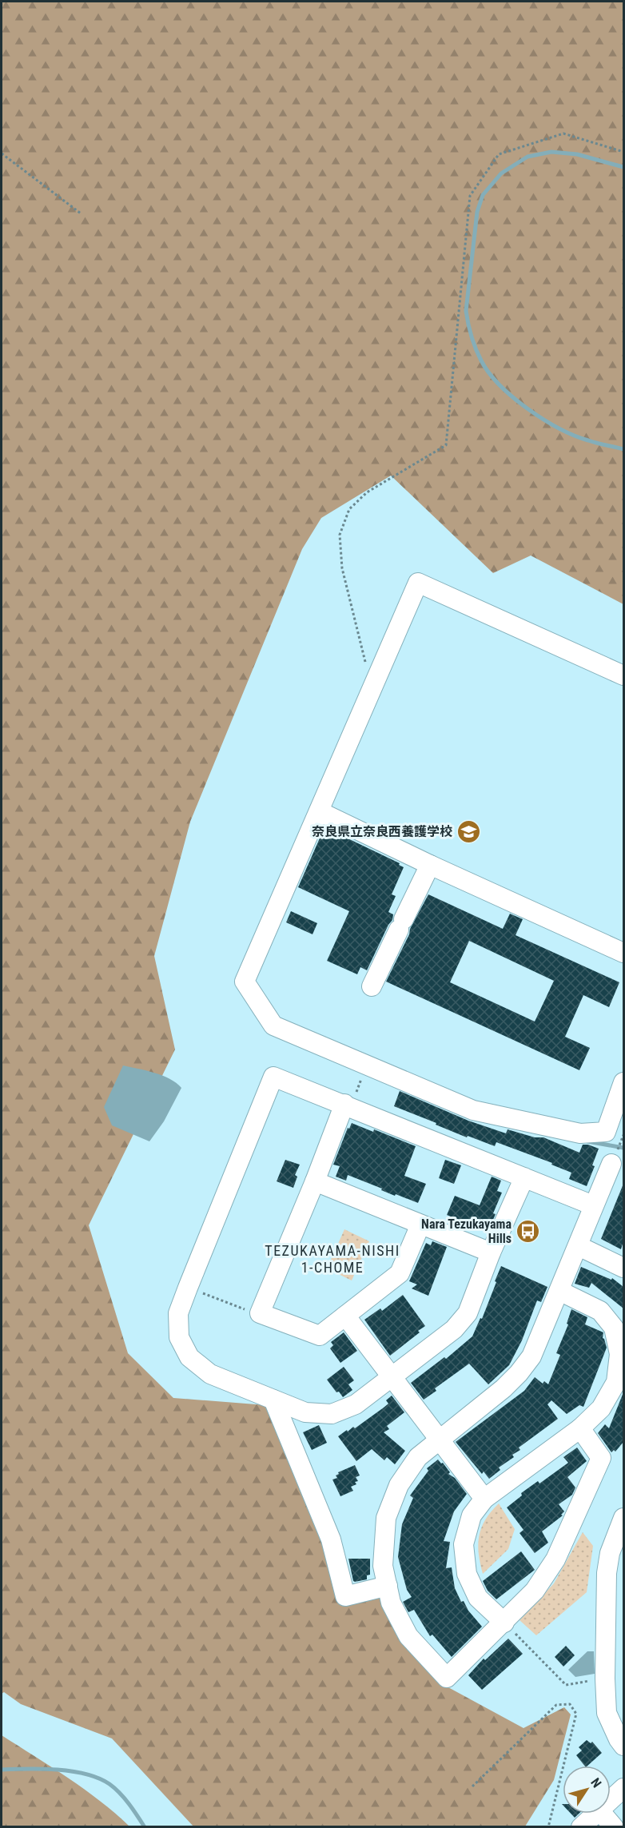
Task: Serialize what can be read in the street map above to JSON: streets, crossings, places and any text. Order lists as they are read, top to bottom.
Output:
{
  "districts": ["TEZUKAYAMA-NISHI 1-CHOME"],
  "places": {
    "school or university": ["奈良県立奈良西養護学校"],
    "bus stop": ["Nara Tezukayama Hills"]
  },
  "north": "top right"
}
